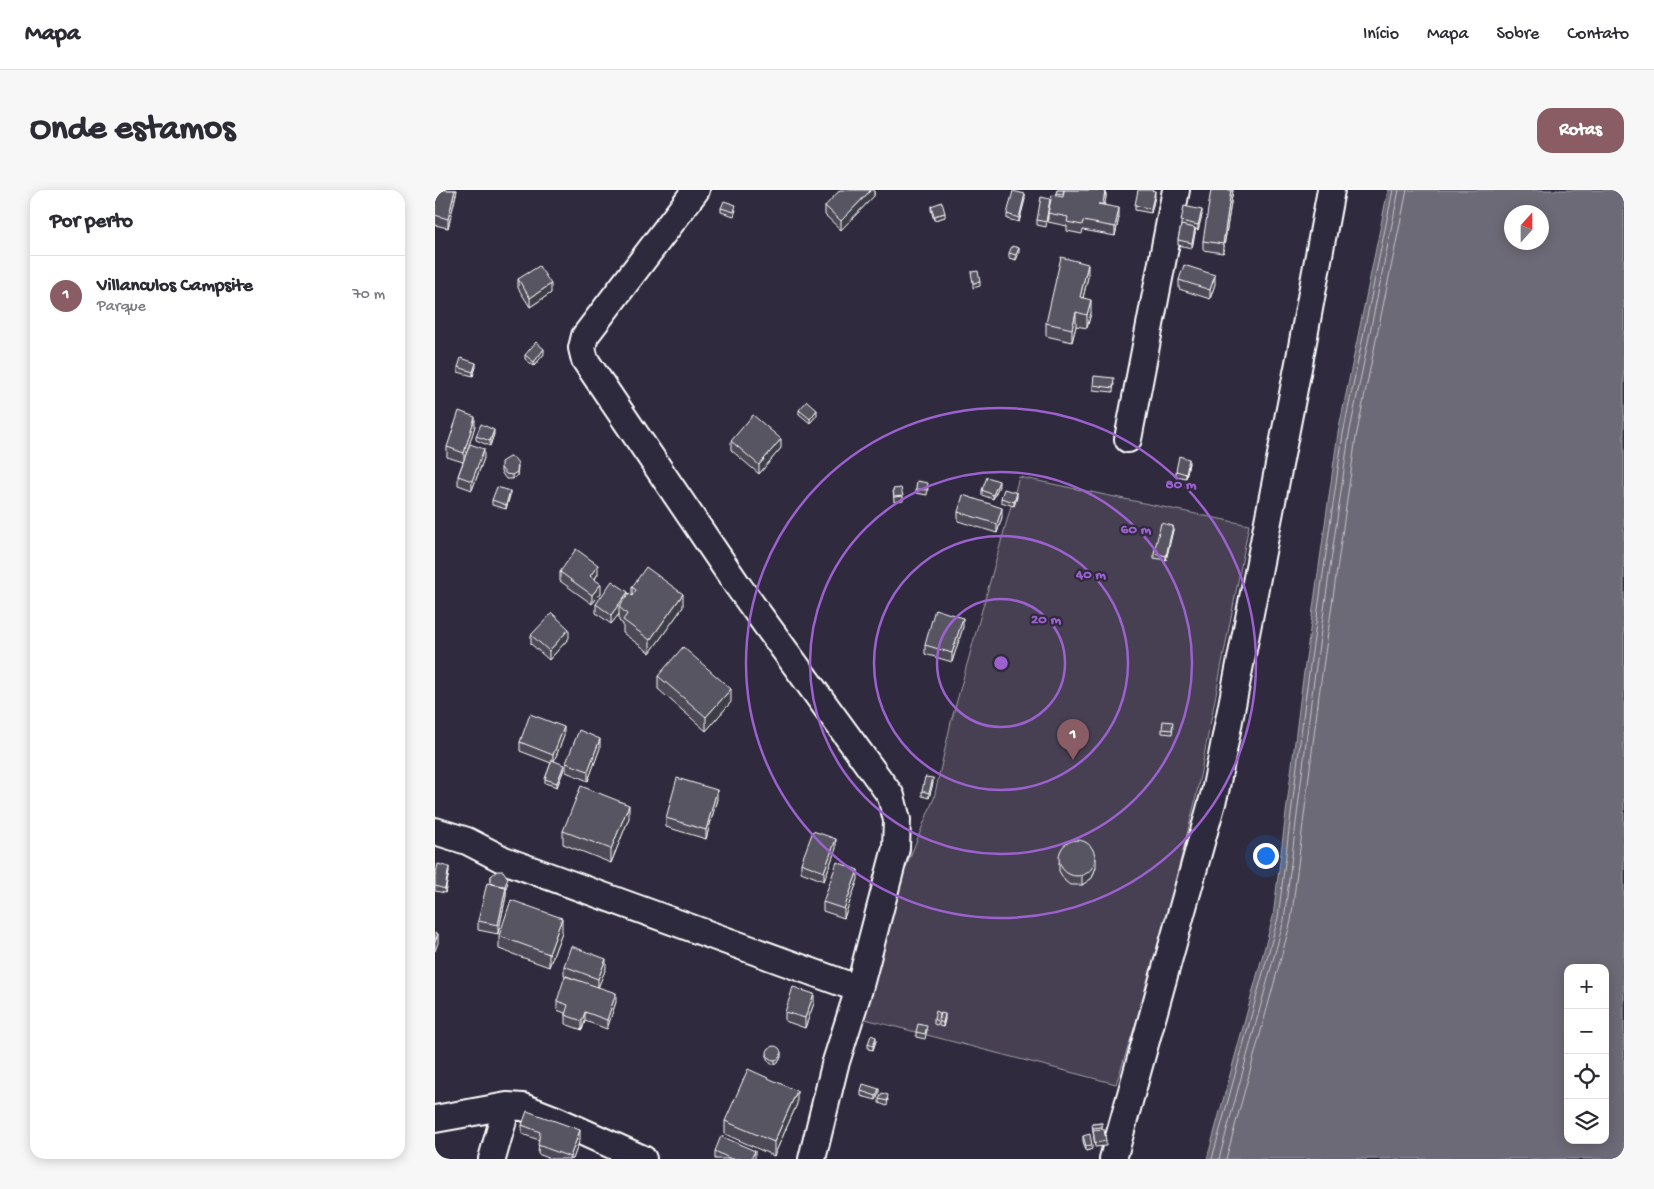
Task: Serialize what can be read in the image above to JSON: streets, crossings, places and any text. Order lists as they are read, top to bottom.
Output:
{
  "north": "top",
  "page": {
    "header": "Mapa",
    "nav": [
      "Início",
      "Mapa",
      "Sobre",
      "Contato"
    ],
    "buttons": "Rotas",
    "title": "Onde estamos",
    "heading": "Por perto",
    "list": [
      {
        "mark": "1",
        "name": "Villanculos Campsite",
        "note": "Parque",
        "value": "70 m"
      }
    ],
    "pins": "1",
    "map_buttons": ["+", "−"]
  },
  "rings": [
    "80 m",
    "60 m",
    "40 m",
    "20 m"
  ]
}
